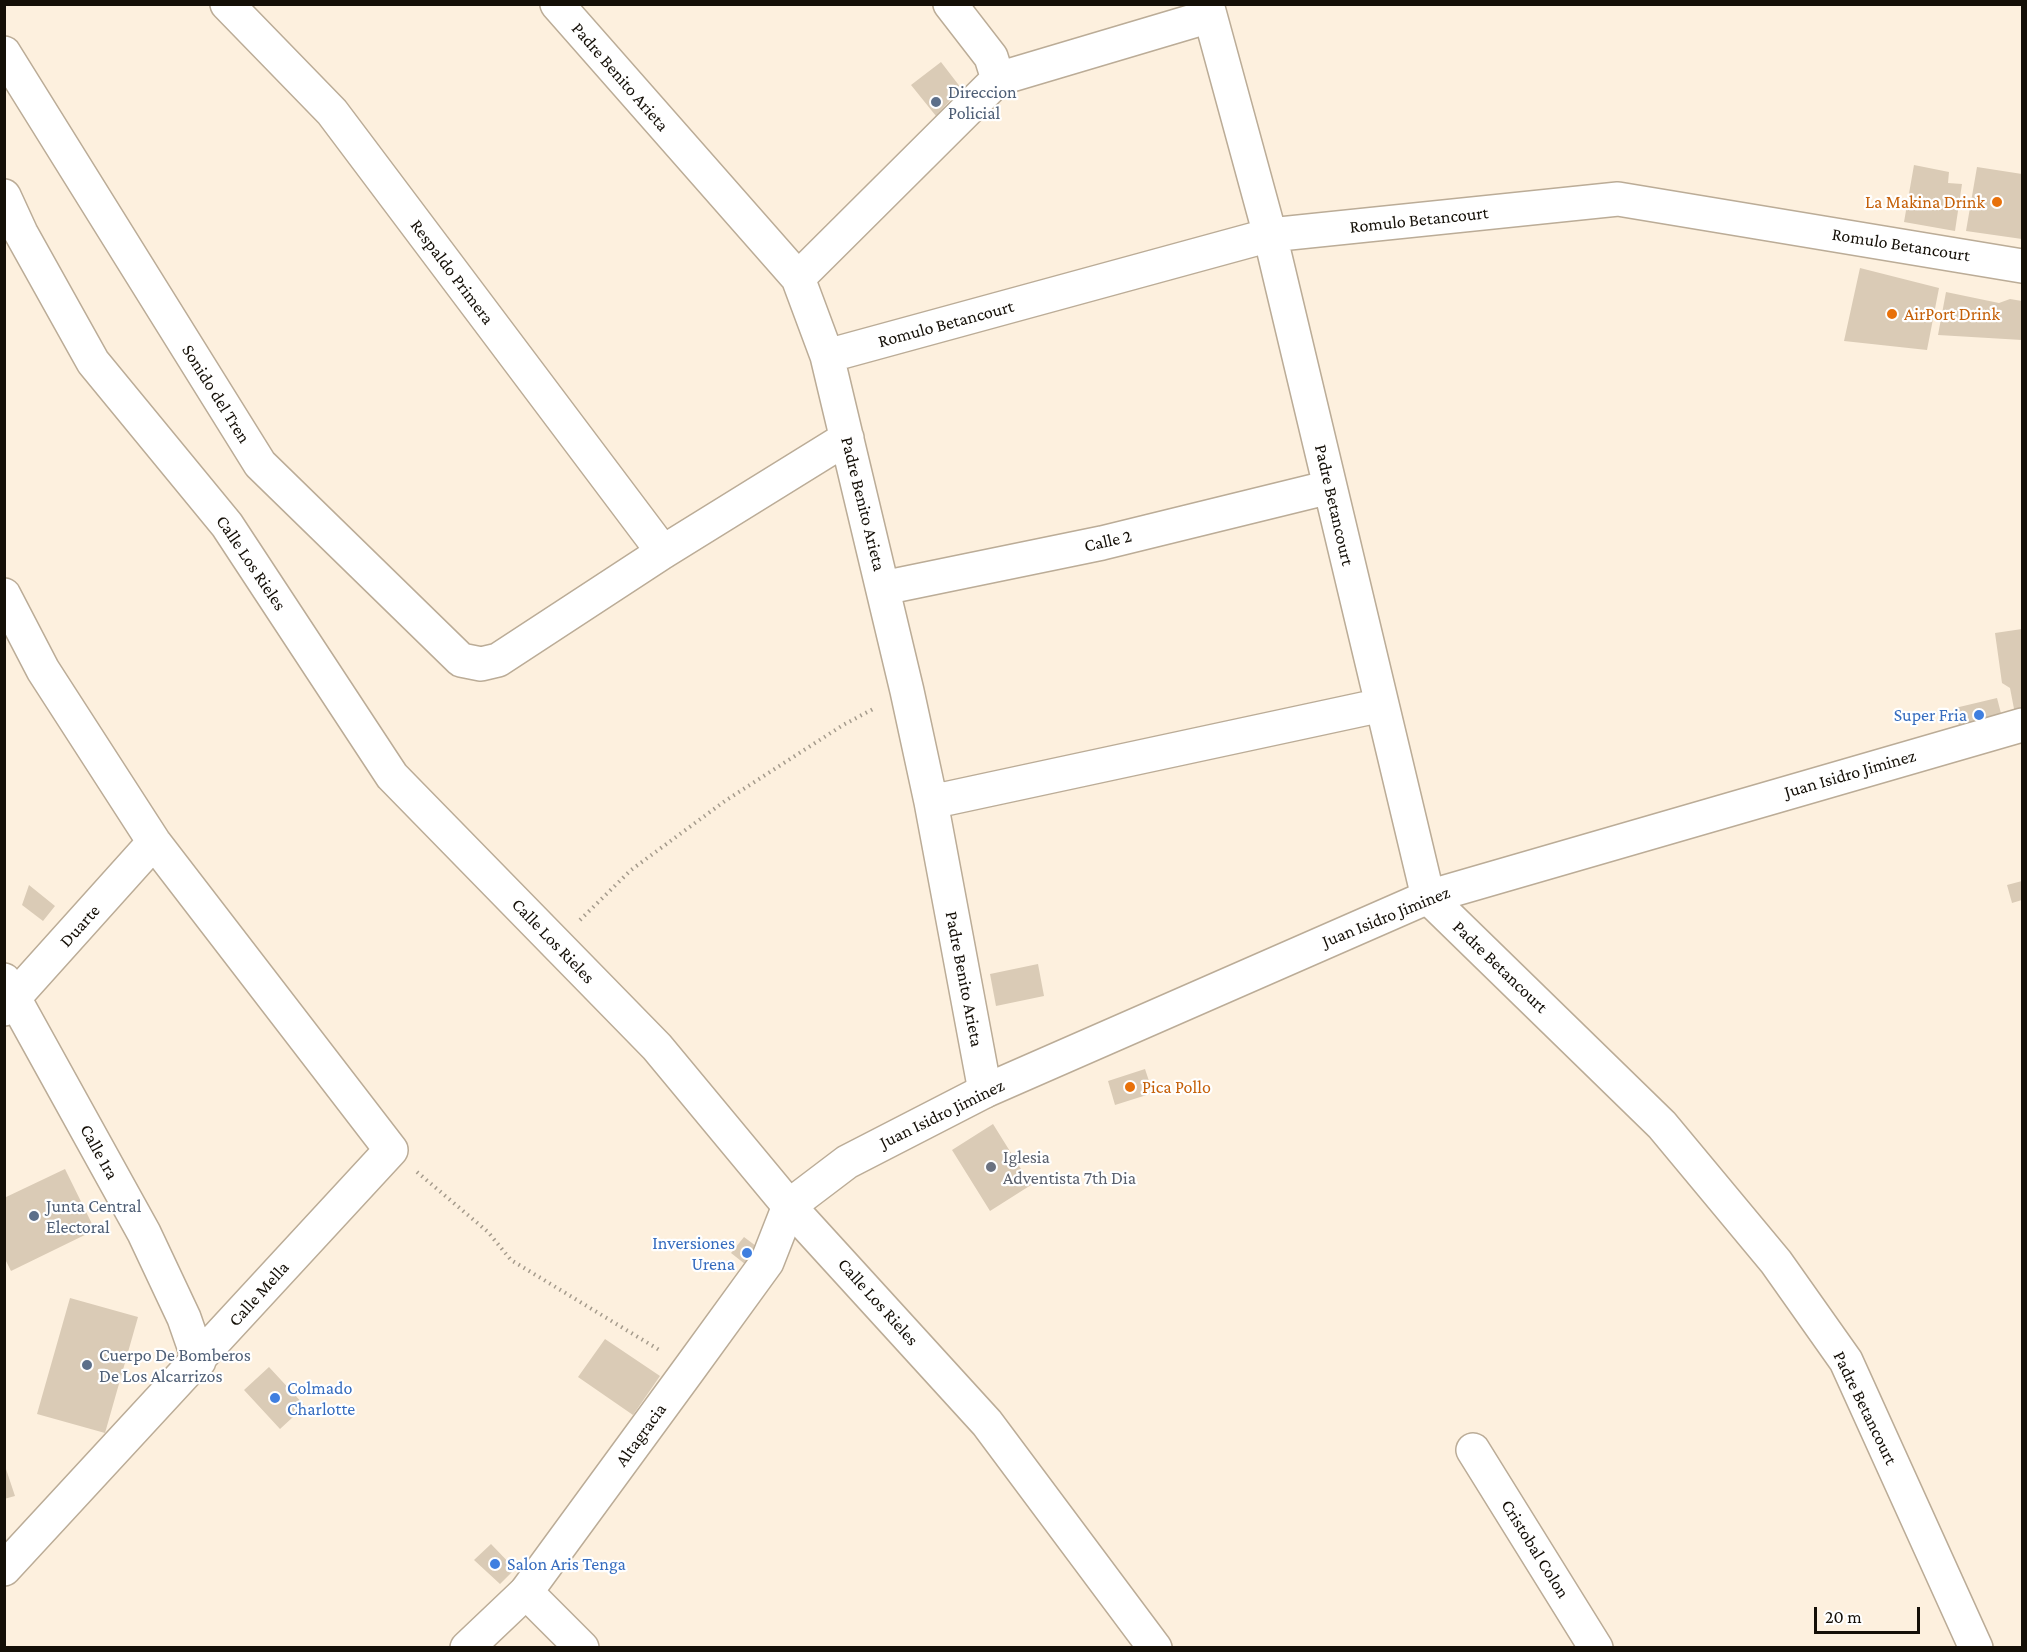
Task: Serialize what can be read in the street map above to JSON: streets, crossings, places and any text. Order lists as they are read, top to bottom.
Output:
{
  "streets": {
    "street": [
      "Padre Benito Arieta",
      "Romulo Betancourt",
      "Respaldo Primera",
      "Sonido del Tren",
      "Padre Betancourt",
      "Calle 2",
      "Calle Los Rieles",
      "Juan Isidro Jiminez",
      "Duarte",
      "Calle 1ra",
      "Calle Mella",
      "Altagracia",
      "Cristobal Colon"
    ]
  },
  "crossings": [
    ["Padre Benito Arieta", "Romulo Betancourt"],
    ["Padre Benito Arieta", "Calle 2"],
    ["Padre Benito Arieta", "Juan Isidro Jiminez"],
    ["Romulo Betancourt", "Padre Betancourt"],
    ["Respaldo Primera", "Sonido del Tren"],
    ["Padre Betancourt", "Calle 2"],
    ["Padre Betancourt", "Juan Isidro Jiminez"],
    ["Calle Los Rieles", "Juan Isidro Jiminez"],
    ["Calle Los Rieles", "Altagracia"],
    ["Juan Isidro Jiminez", "Altagracia"],
    ["Duarte", "Calle 1ra"],
    ["Calle 1ra", "Calle Mella"]
  ],
  "places": [
    "Direccion Policial",
    "La Makina Drink",
    "AirPort Drink",
    "Super Fria",
    "Pica Pollo",
    "Iglesia Adventista 7th Dia",
    "Junta Central Electoral",
    "Inversiones Urena",
    "Cuerpo De Bomberos De Los Alcarrizos",
    "Colmado Charlotte",
    "Salon Aris Tenga"
  ],
  "scale_bar": "20 m"
}
